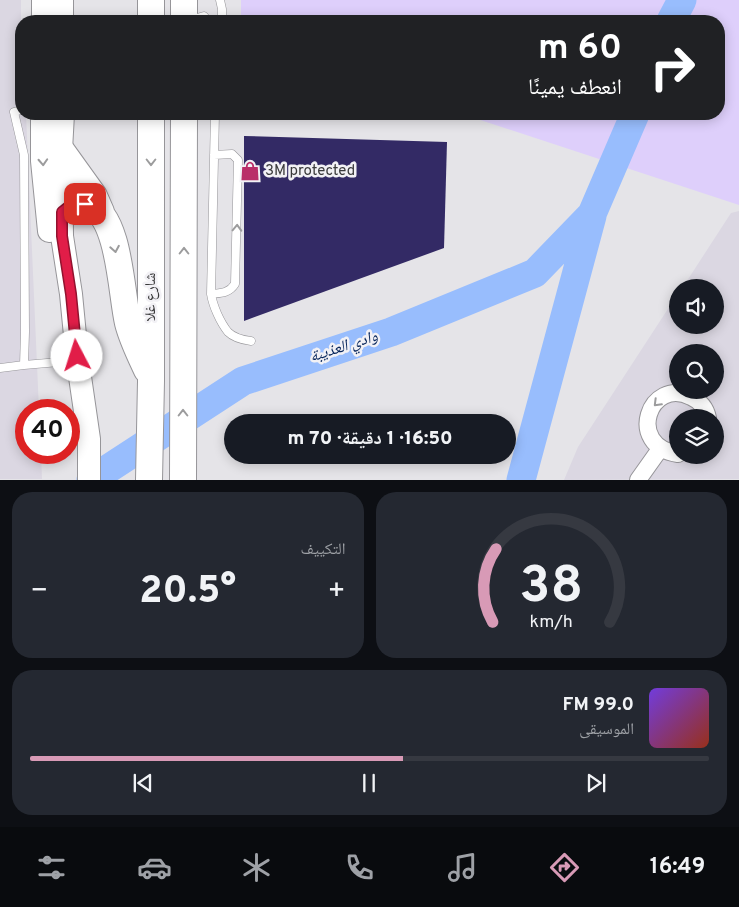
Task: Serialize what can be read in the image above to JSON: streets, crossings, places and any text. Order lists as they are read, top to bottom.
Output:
{
  "streets": {
    "main road": ["شارع غلا"]
  },
  "water": ["وادي العذيبة"],
  "places": {
    "shop": ["3M protected"]
  },
  "page": {
    "turn": ["60 m", "انعطف يمينًا"],
    "limit": "40",
    "trip": "16:50 · 1 دقيقة · 70 m",
    "tile": "التكييف",
    "heat": ["−", "20.5°", "+"],
    "song": ["99.0 FM", "الموسيقى"],
    "tabs": "16:49",
    "gauge": ["38", "km/h"]
  }
}
